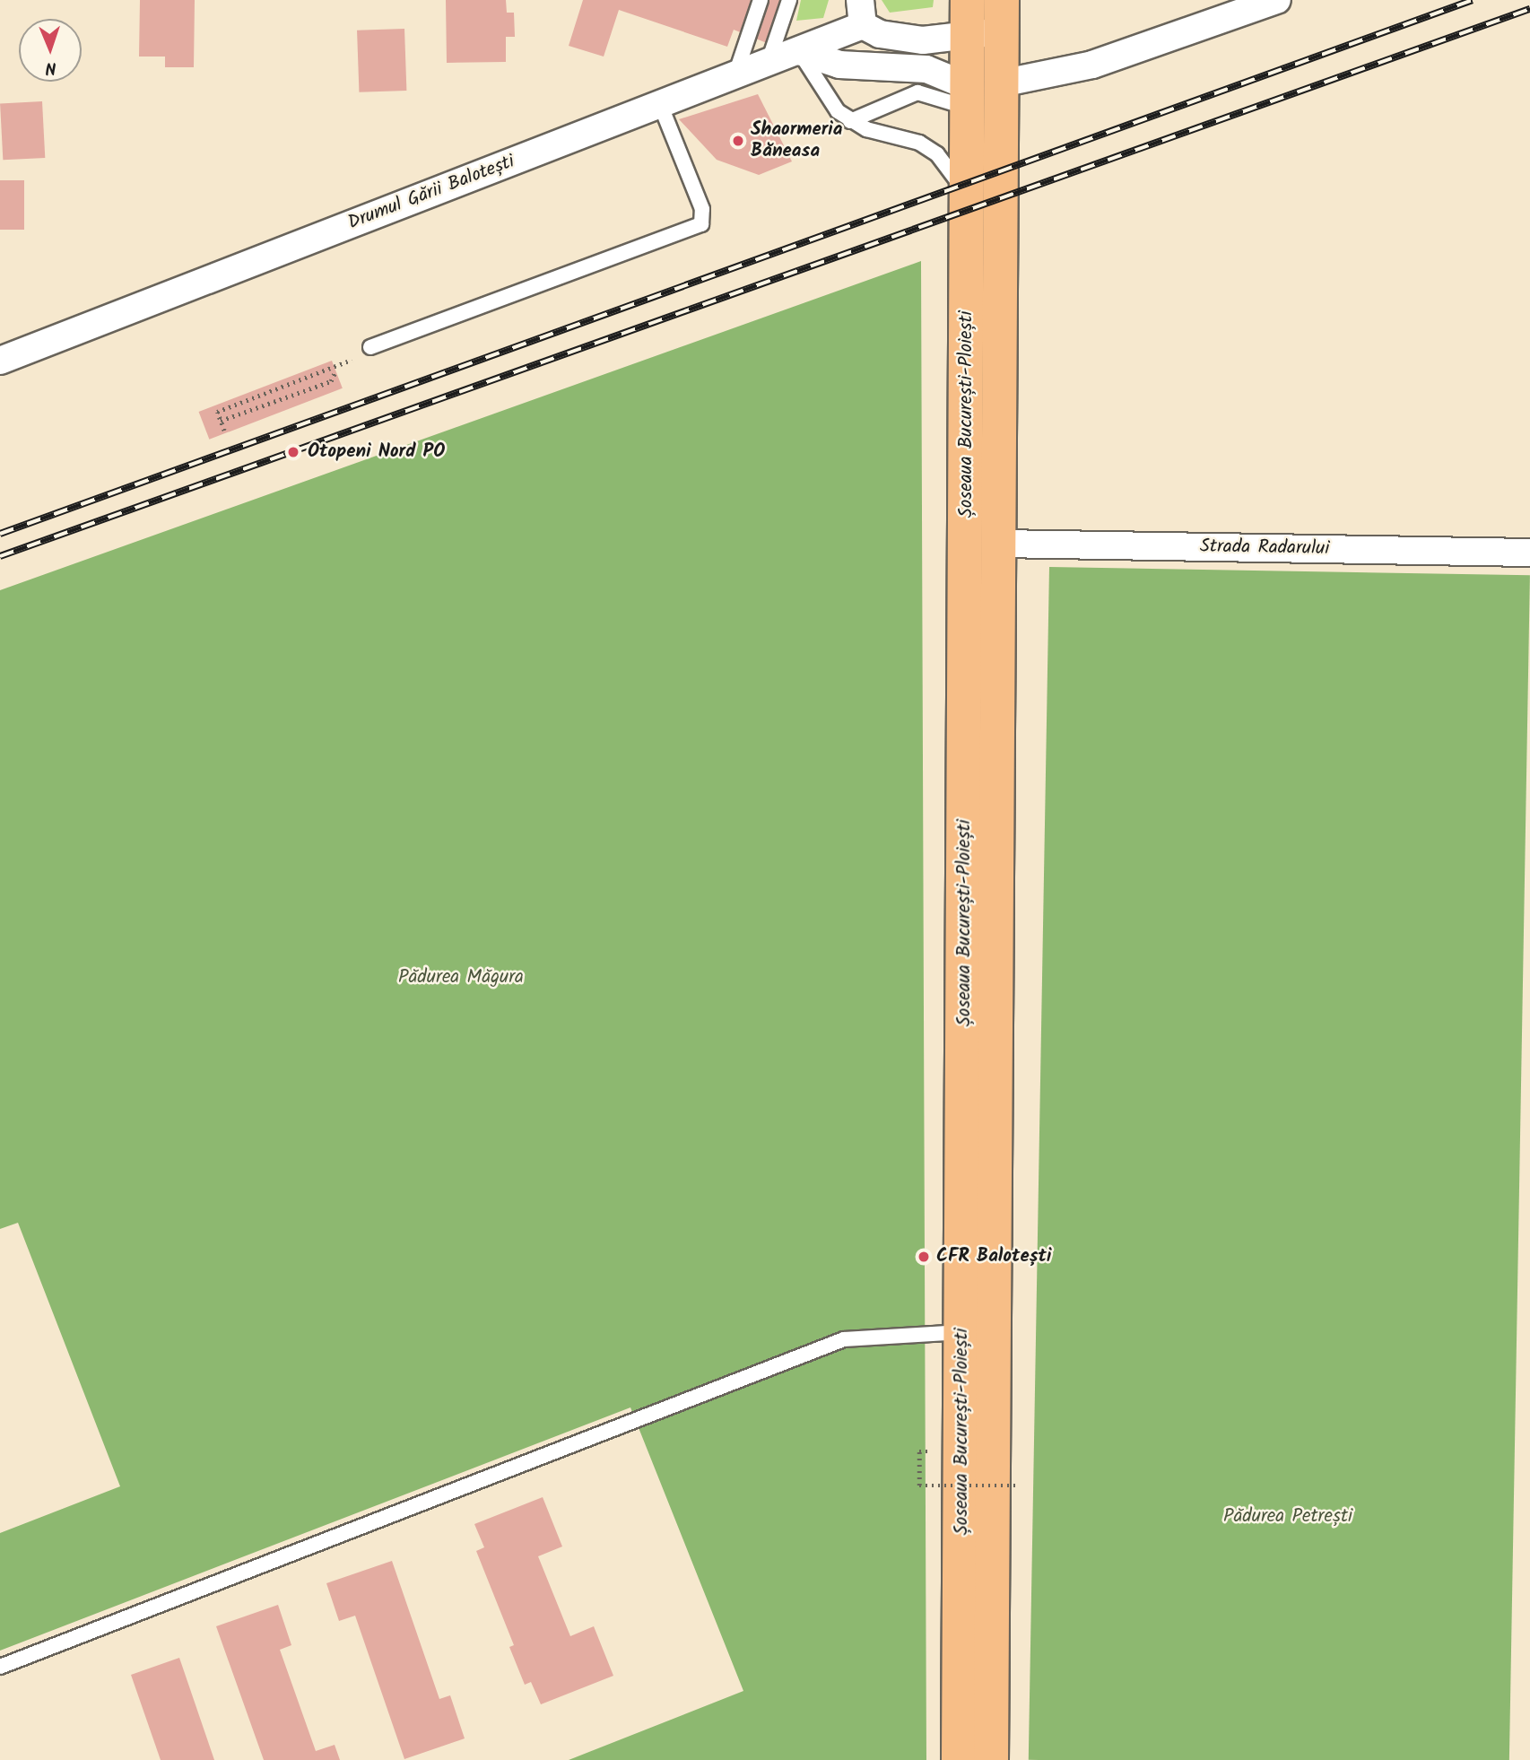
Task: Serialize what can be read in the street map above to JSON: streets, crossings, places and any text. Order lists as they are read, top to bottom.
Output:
{
  "streets": {
    "highway": ["Șoseaua București-Ploiești"],
    "street": ["Drumul Gării Balotești", "Strada Radarului"]
  },
  "crossings": [
    ["Șoseaua București-Ploiești", "Strada Radarului"]
  ],
  "parks": ["Pădurea Măgura", "Pădurea Petrești"],
  "places": ["Shaormeria Băneasa", "Otopeni Nord PO", "CFR Balotești"],
  "north": "bottom"
}
